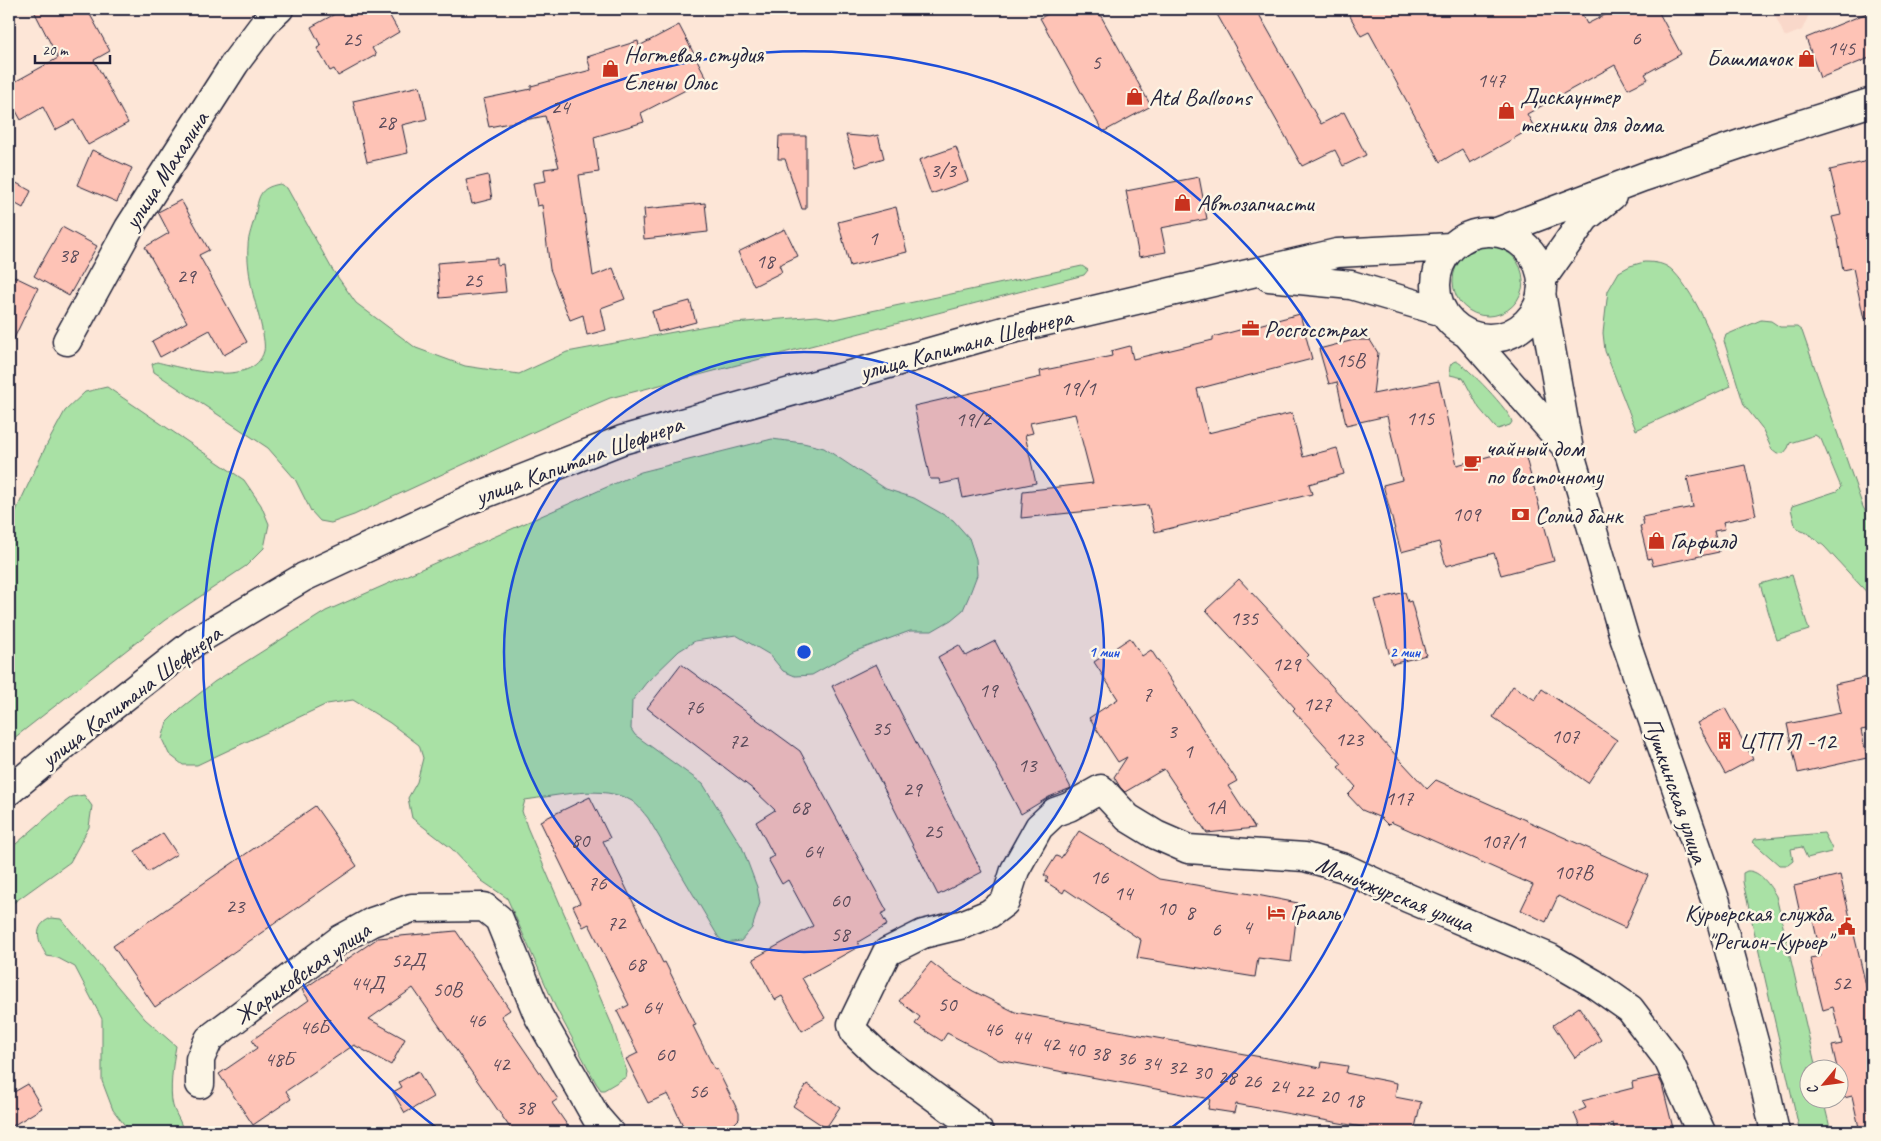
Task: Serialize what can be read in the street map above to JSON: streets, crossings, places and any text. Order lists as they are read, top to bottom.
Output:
{
  "streets": {
    "main road": [
      "улица Махалина",
      "улица Капитана Шефнера",
      "Пушкинская улица",
      "Маньчжурская улица",
      "Жариковская улица"
    ]
  },
  "crossings": [
    ["улица Капитана Шефнера", "Пушкинская улица"]
  ],
  "places": {
    "shop": [
      "Башмачок",
      "Ногтевая студия Елены Ольс",
      "Atd Balloons",
      "Дискаунтер техники для дома",
      "Автозапчасти",
      "Гарфилд"
    ],
    "office": ["Росгосстрах"],
    "cafe": ["чайный дом по восточному"],
    "bank": ["Солид банк"],
    "building": ["ЦТП Л -12"],
    "hotel": ["Грааль"],
    "public building": ["Курьерская служба \"Регион-Курьер\""]
  },
  "house_numbers": [
    "6",
    "25",
    "145",
    "5",
    "147",
    "24",
    "28",
    "3/3",
    "1",
    "38",
    "18",
    "29",
    "25",
    "15В",
    "19/1",
    "115",
    "19/2",
    "109",
    "135",
    "129",
    "19",
    "7",
    "127",
    "76",
    "35",
    "3",
    "107",
    "123",
    "72",
    "1",
    "13",
    "29",
    "117",
    "68",
    "1А",
    "25",
    "80",
    "107/1",
    "64",
    "107В",
    "16",
    "76",
    "14",
    "60",
    "23",
    "10",
    "8",
    "72",
    "4",
    "6",
    "58",
    "52Д",
    "68",
    "44Д",
    "52",
    "50В",
    "50",
    "64",
    "46",
    "46Б",
    "46",
    "44",
    "42",
    "40",
    "38",
    "60",
    "36",
    "48Б",
    "34",
    "42",
    "32",
    "30",
    "28",
    "26",
    "24",
    "56",
    "22",
    "20",
    "18",
    "38"
  ],
  "scale_bar": "20 m",
  "north": "bottom left",
  "rings": ["1 мин", "2 мин"]
}
